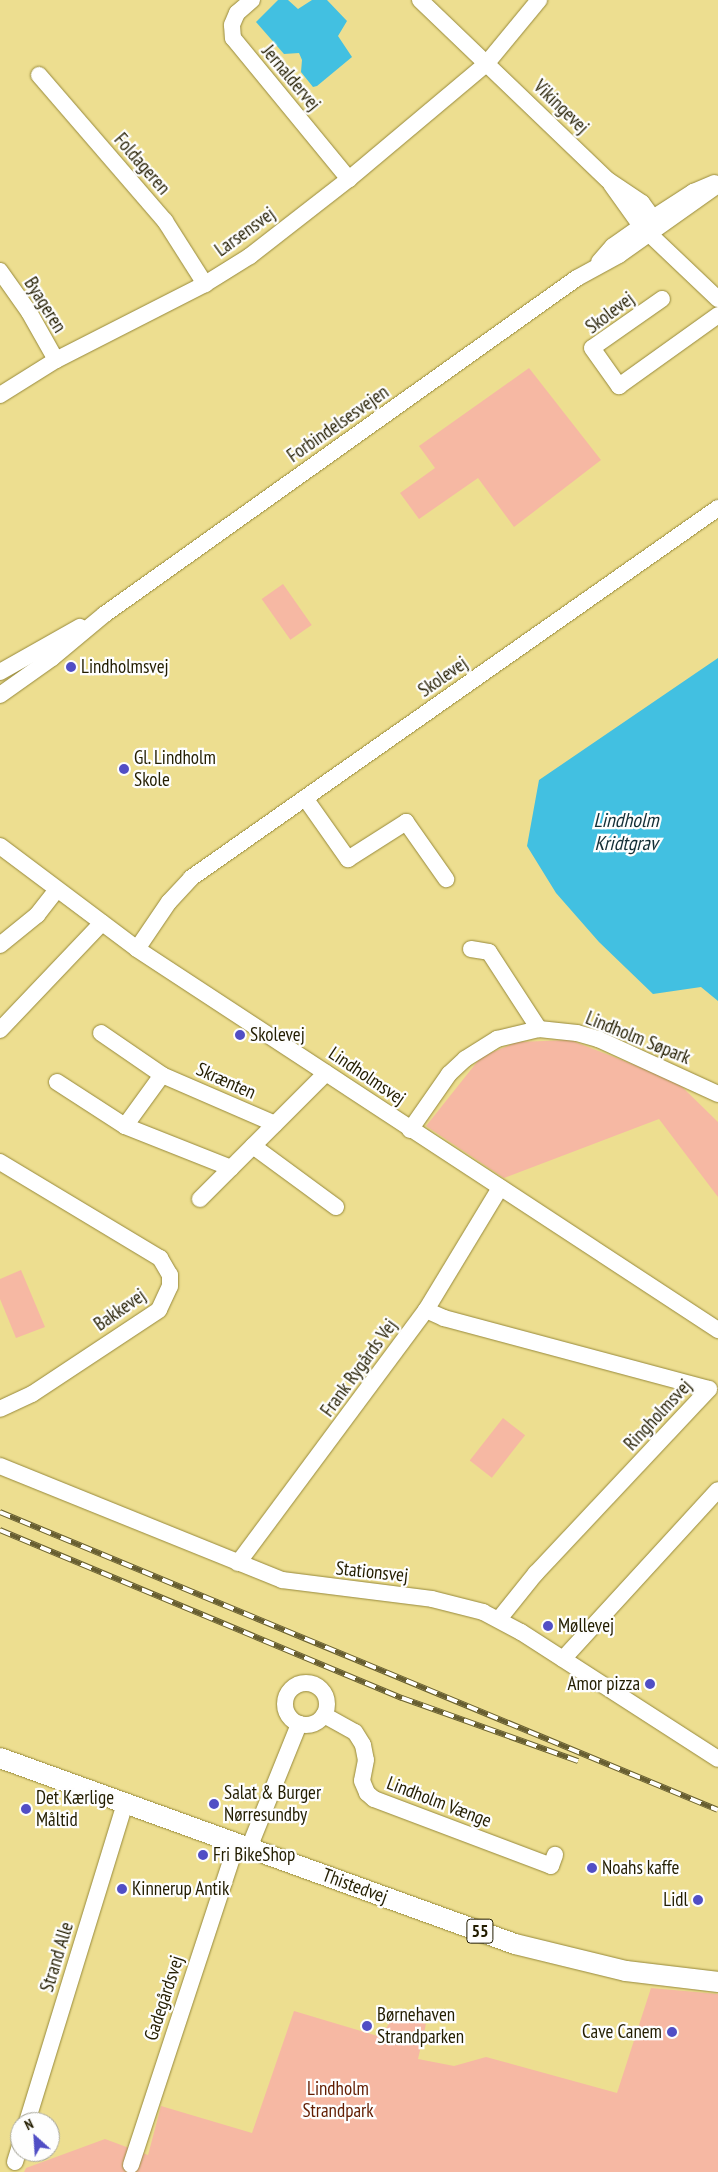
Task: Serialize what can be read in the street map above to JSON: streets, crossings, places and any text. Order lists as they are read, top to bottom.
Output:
{
  "streets": {
    "main road": ["Thistedvej", "55"],
    "street": [
      "Jernaldervej",
      "Vikingevej",
      "Foldageren",
      "Larsensvej",
      "Byageren",
      "Skolevej",
      "Forbindelsesvejen",
      "Lindholm Søpark",
      "Lindholmsvej",
      "Skrænten",
      "Bakkevej",
      "Frank Rygårds Vej",
      "Ringholmsvej",
      "Stationsvej",
      "Lindholm Vænge",
      "Strand Alle",
      "Gadegårdsvej"
    ]
  },
  "crossings": [
    ["Jernaldervej", "Larsensvej"],
    ["Vikingevej", "Larsensvej"],
    ["Vikingevej", "Forbindelsesvejen"],
    ["Foldageren", "Larsensvej"],
    ["Larsensvej", "Byageren"],
    ["Skolevej", "Lindholmsvej"],
    ["Lindholm Søpark", "Lindholmsvej"],
    ["Lindholmsvej", "Frank Rygårds Vej"],
    ["Frank Rygårds Vej", "Ringholmsvej"],
    ["Frank Rygårds Vej", "Stationsvej"],
    ["Ringholmsvej", "Stationsvej"],
    ["Lindholm Vænge", "Gadegårdsvej"],
    ["Thistedvej", "Strand Alle"],
    ["Thistedvej", "Gadegårdsvej"]
  ],
  "water": ["Lindholm Kridtgrav"],
  "parks": ["Lindholm Strandpark"],
  "places": [
    "Lindholmsvej",
    "Gl. Lindholm Skole",
    "Skolevej",
    "Møllevej",
    "Amor pizza",
    "Salat & Burger Nørresundby",
    "Det Kærlige Måltid",
    "Fri BikeShop",
    "Noahs kaffe",
    "Kinnerup Antik",
    "Lidl",
    "Børnehaven Strandparken",
    "Cave Canem"
  ],
  "north": "top left"
}
